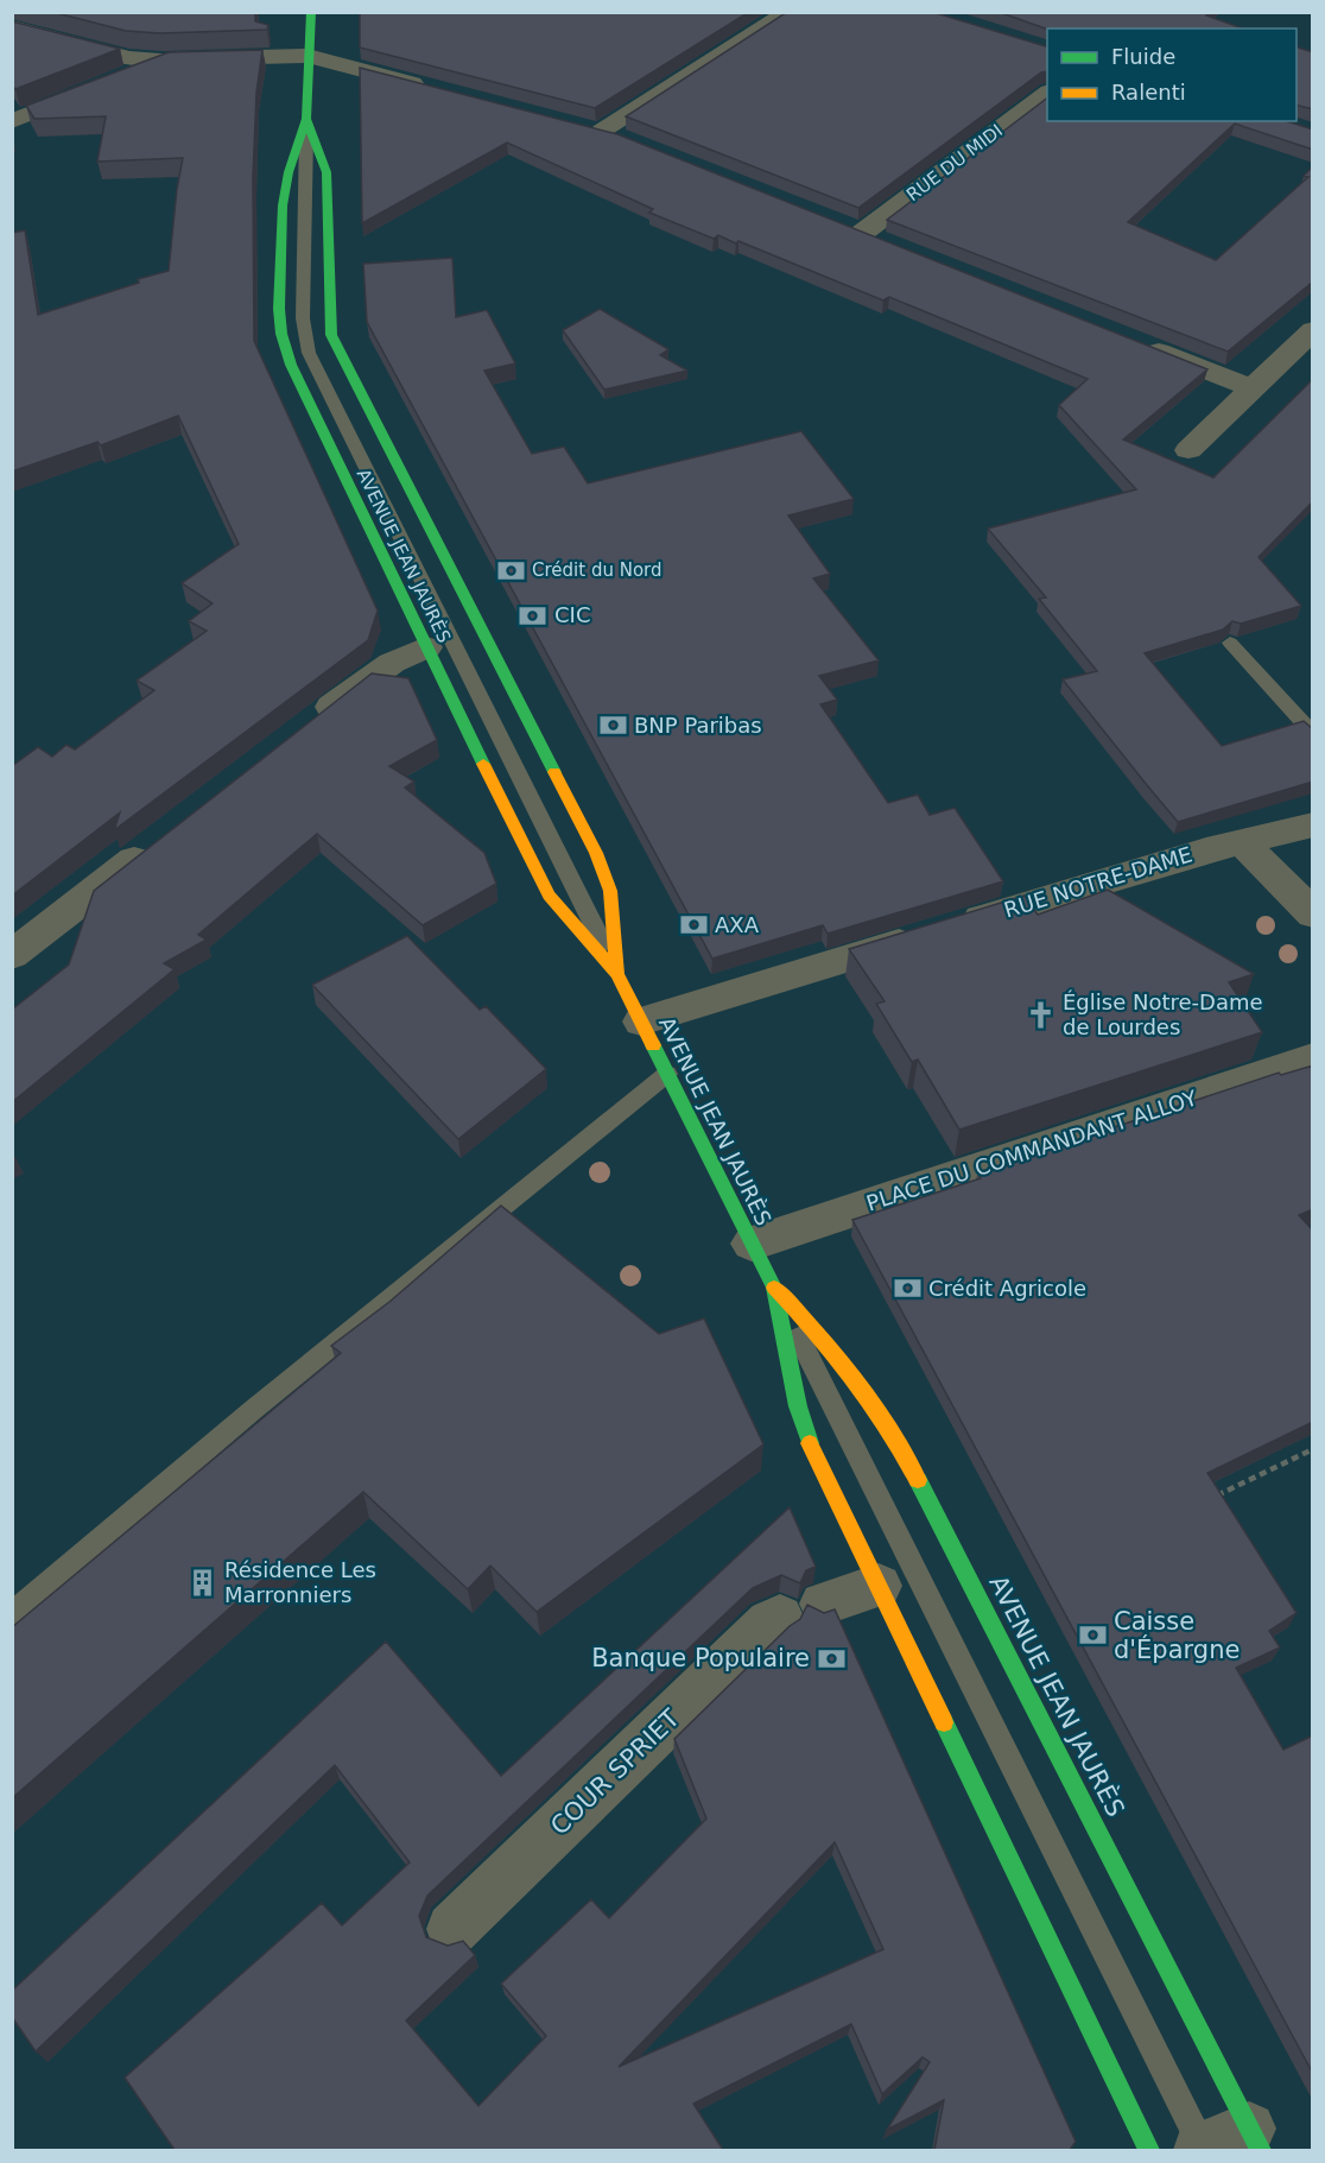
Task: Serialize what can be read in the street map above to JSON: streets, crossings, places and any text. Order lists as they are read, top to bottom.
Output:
{
  "streets": {
    "main road": ["AVENUE JEAN JAURÈS"],
    "street": [
      "RUE DU MIDI",
      "RUE NOTRE-DAME",
      "PLACE DU COMMANDANT ALLOY",
      "COUR SPRIET"
    ]
  },
  "crossings": [
    ["AVENUE JEAN JAURÈS", "RUE NOTRE-DAME"],
    ["AVENUE JEAN JAURÈS", "PLACE DU COMMANDANT ALLOY"],
    ["AVENUE JEAN JAURÈS", "COUR SPRIET"]
  ],
  "places": {
    "bank": [
      "Crédit du Nord",
      "CIC",
      "BNP Paribas",
      "AXA",
      "Crédit Agricole",
      "Caisse d'Épargne",
      "Banque Populaire"
    ],
    "church": ["Église Notre-Dame de Lourdes"],
    "building": ["Résidence Les Marronniers"]
  },
  "legend": ["Fluide", "Ralenti"]
}
